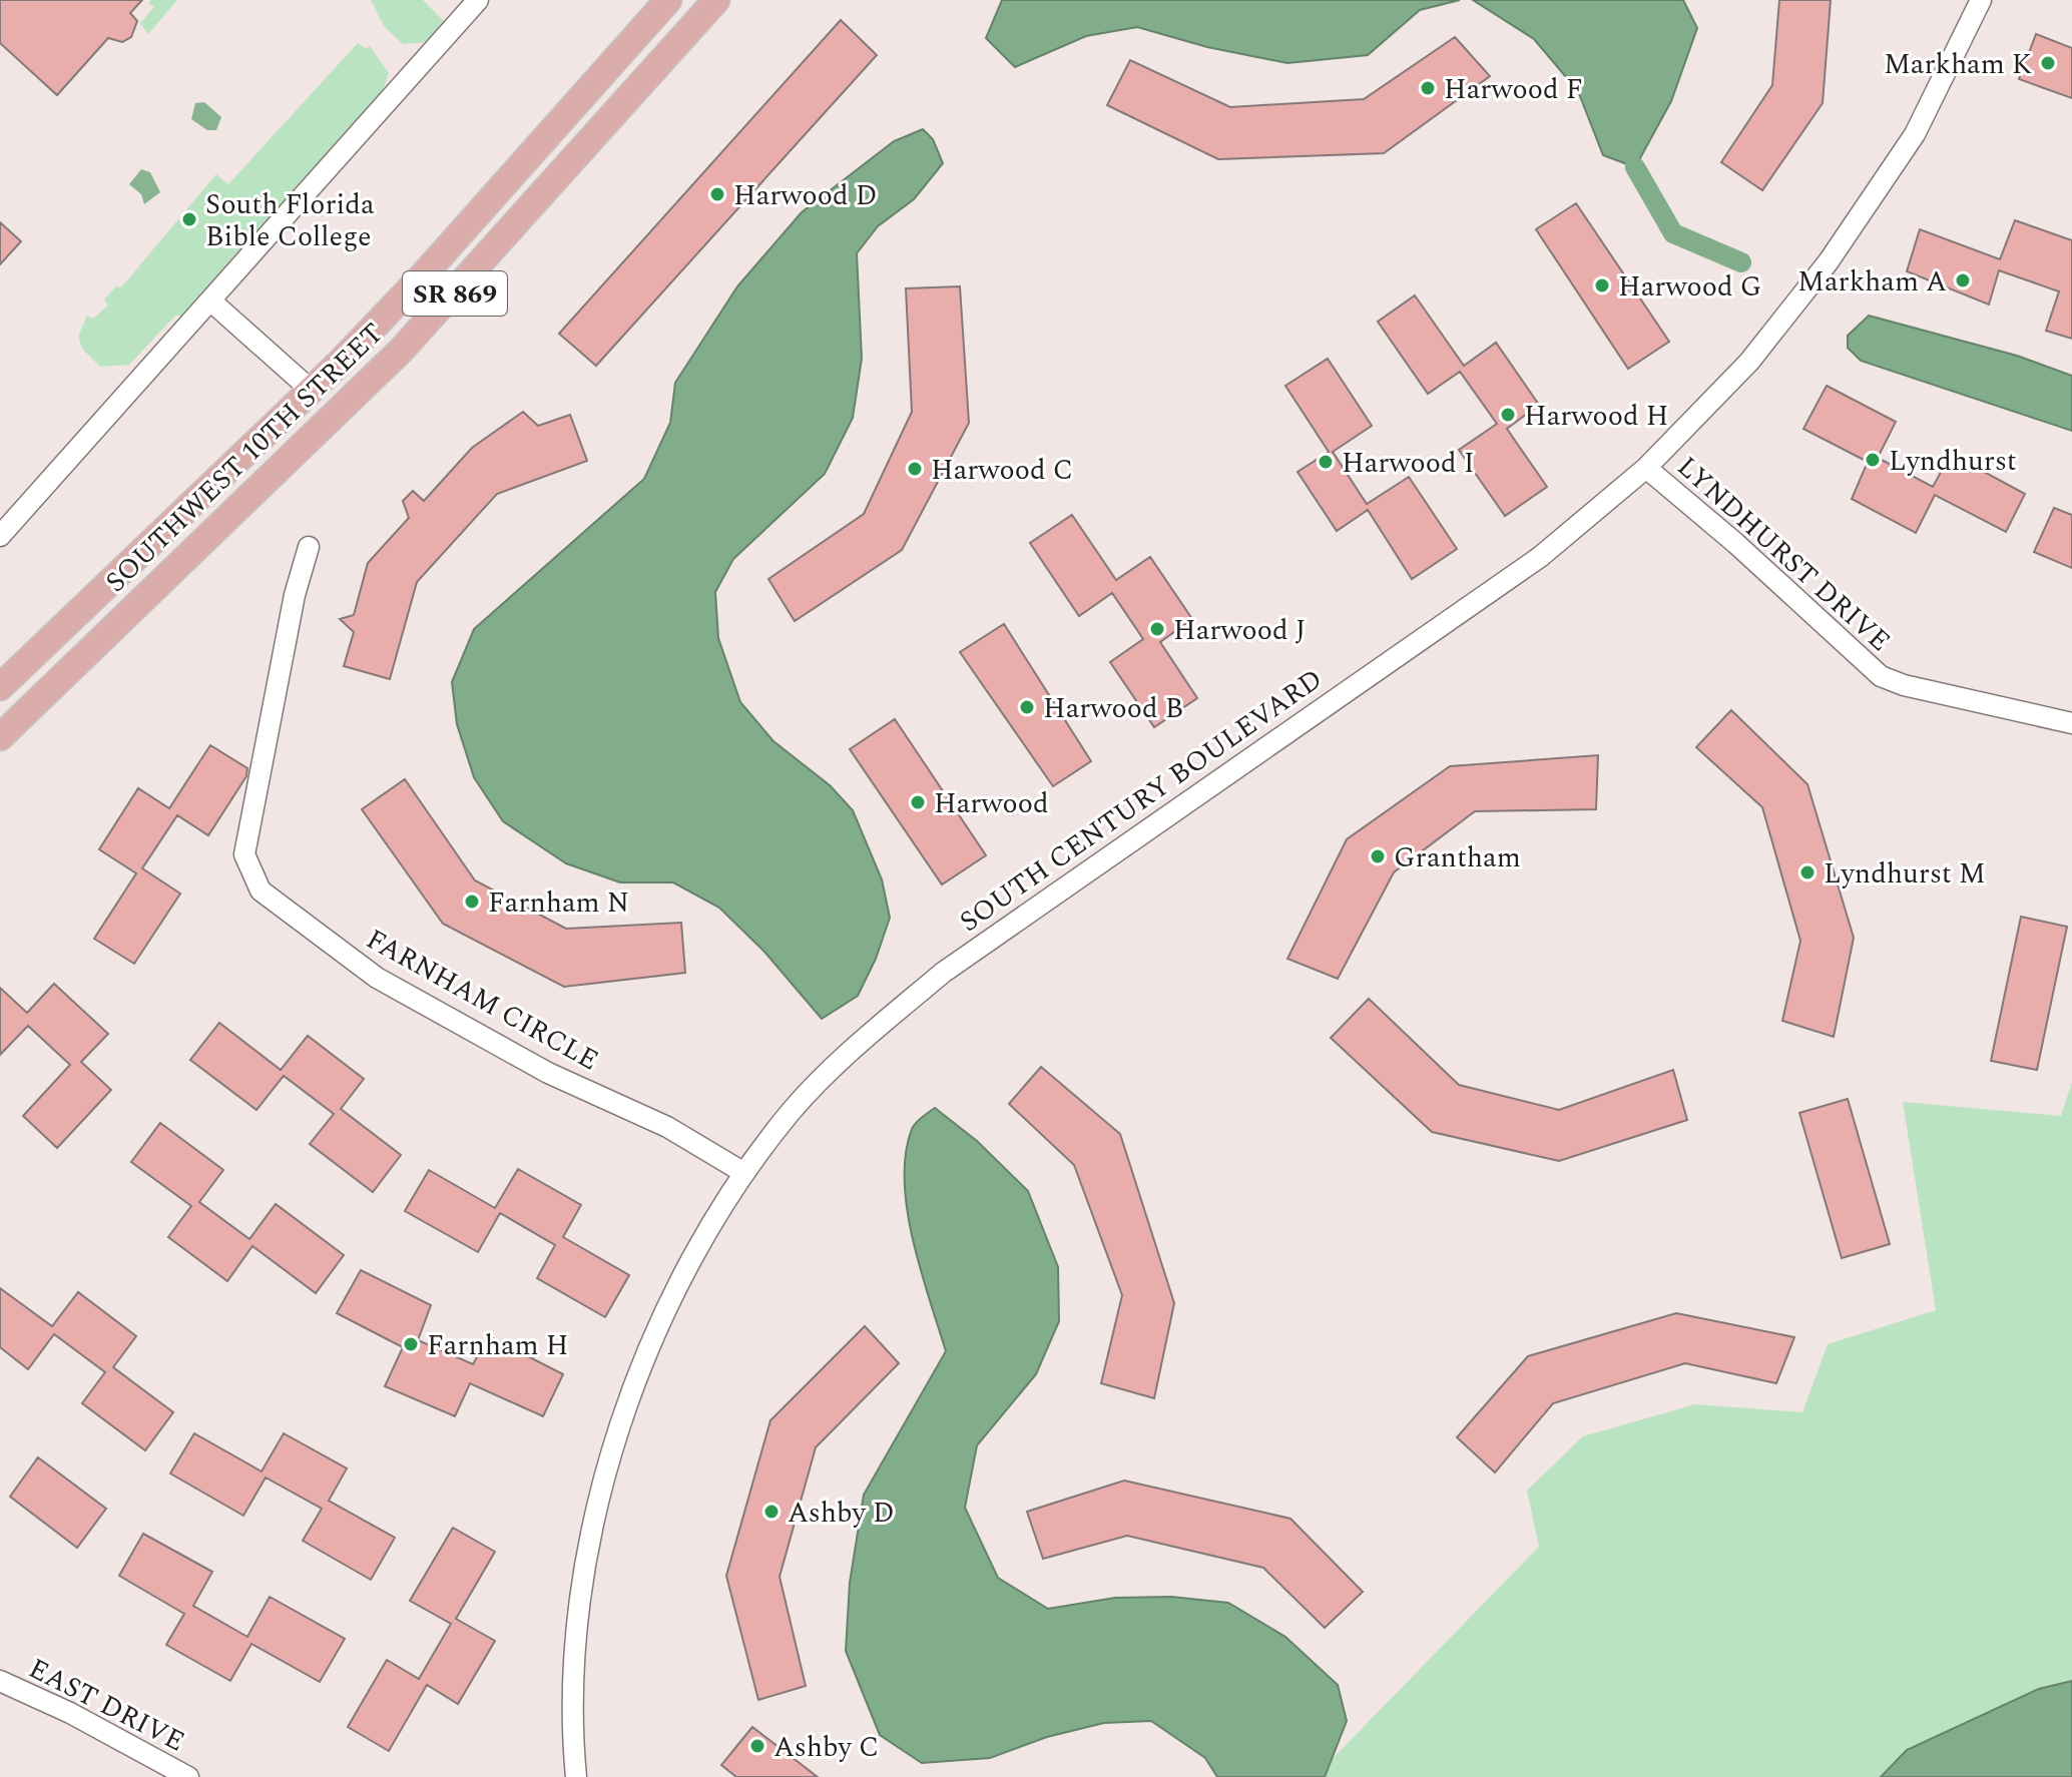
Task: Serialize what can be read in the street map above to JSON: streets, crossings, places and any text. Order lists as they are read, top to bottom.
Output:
{
  "streets": {
    "main road": ["SR 869", "SOUTHWEST 10TH STREET"],
    "street": [
      "LYNDHURST DRIVE",
      "SOUTH CENTURY BOULEVARD",
      "FARNHAM CIRCLE",
      "EAST DRIVE"
    ]
  },
  "crossings": [
    ["LYNDHURST DRIVE", "SOUTH CENTURY BOULEVARD"],
    ["SOUTH CENTURY BOULEVARD", "FARNHAM CIRCLE"]
  ],
  "places": [
    "Markham K",
    "Harwood F",
    "Harwood D",
    "South Florida Bible College",
    "Markham A",
    "Harwood G",
    "Harwood H",
    "Lyndhurst",
    "Harwood I",
    "Harwood C",
    "Harwood J",
    "Harwood B",
    "Harwood",
    "Grantham",
    "Lyndhurst M",
    "Farnham N",
    "Farnham H",
    "Ashby D",
    "Ashby C"
  ]
}
